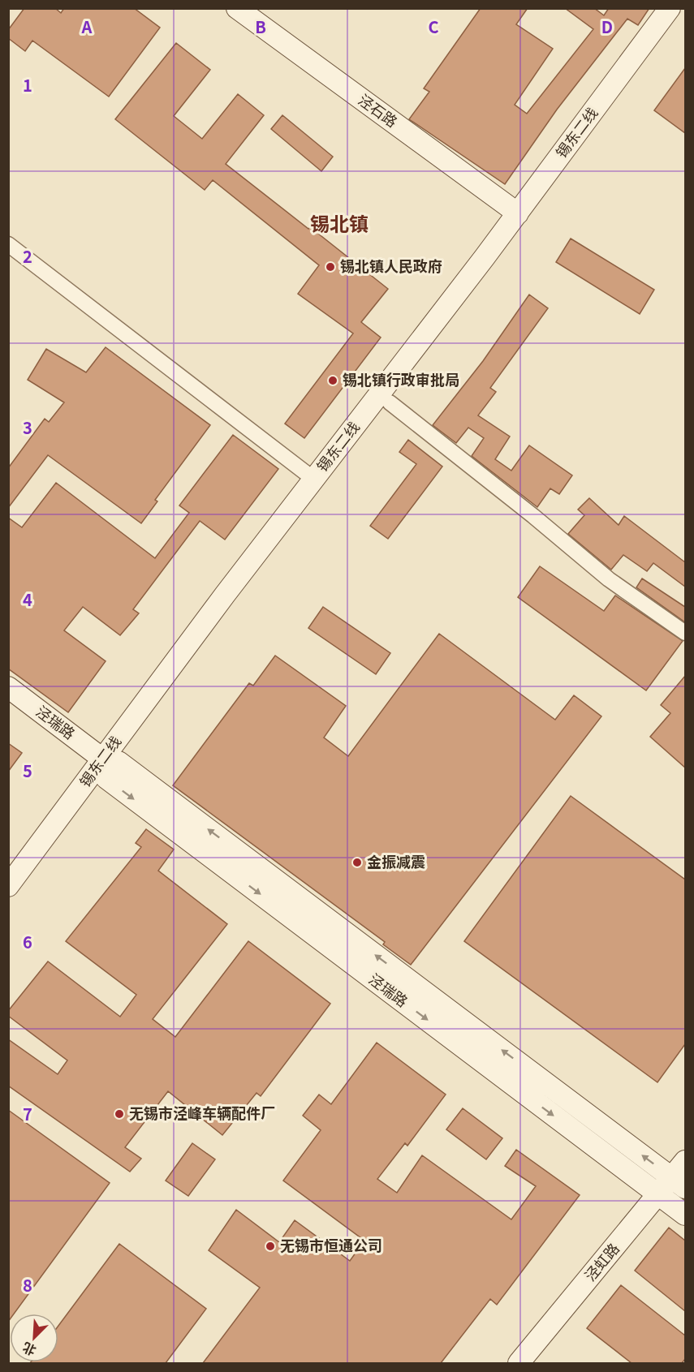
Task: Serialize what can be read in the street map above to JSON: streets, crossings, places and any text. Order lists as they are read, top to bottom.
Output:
{
  "streets": {
    "street": [
      "泾石路",
      "锡东二线",
      "泾瑞路",
      "泾虹路"
    ]
  },
  "crossings": [
    ["泾石路", "锡东二线"],
    ["锡东二线", "泾瑞路"],
    ["泾瑞路", "泾虹路"]
  ],
  "districts": ["锡北镇"],
  "places": [
    "锡北镇人民政府",
    "锡北镇行政审批局",
    "金振减震",
    "无锡市泾峰车辆配件厂",
    "无锡市恒通公司"
  ],
  "north": "bottom left",
  "grid": {
    "columns": [
      "A",
      "B",
      "C",
      "D"
    ],
    "rows": [
      "1",
      "2",
      "3",
      "4",
      "5",
      "6",
      "7",
      "8"
    ]
  }
}
